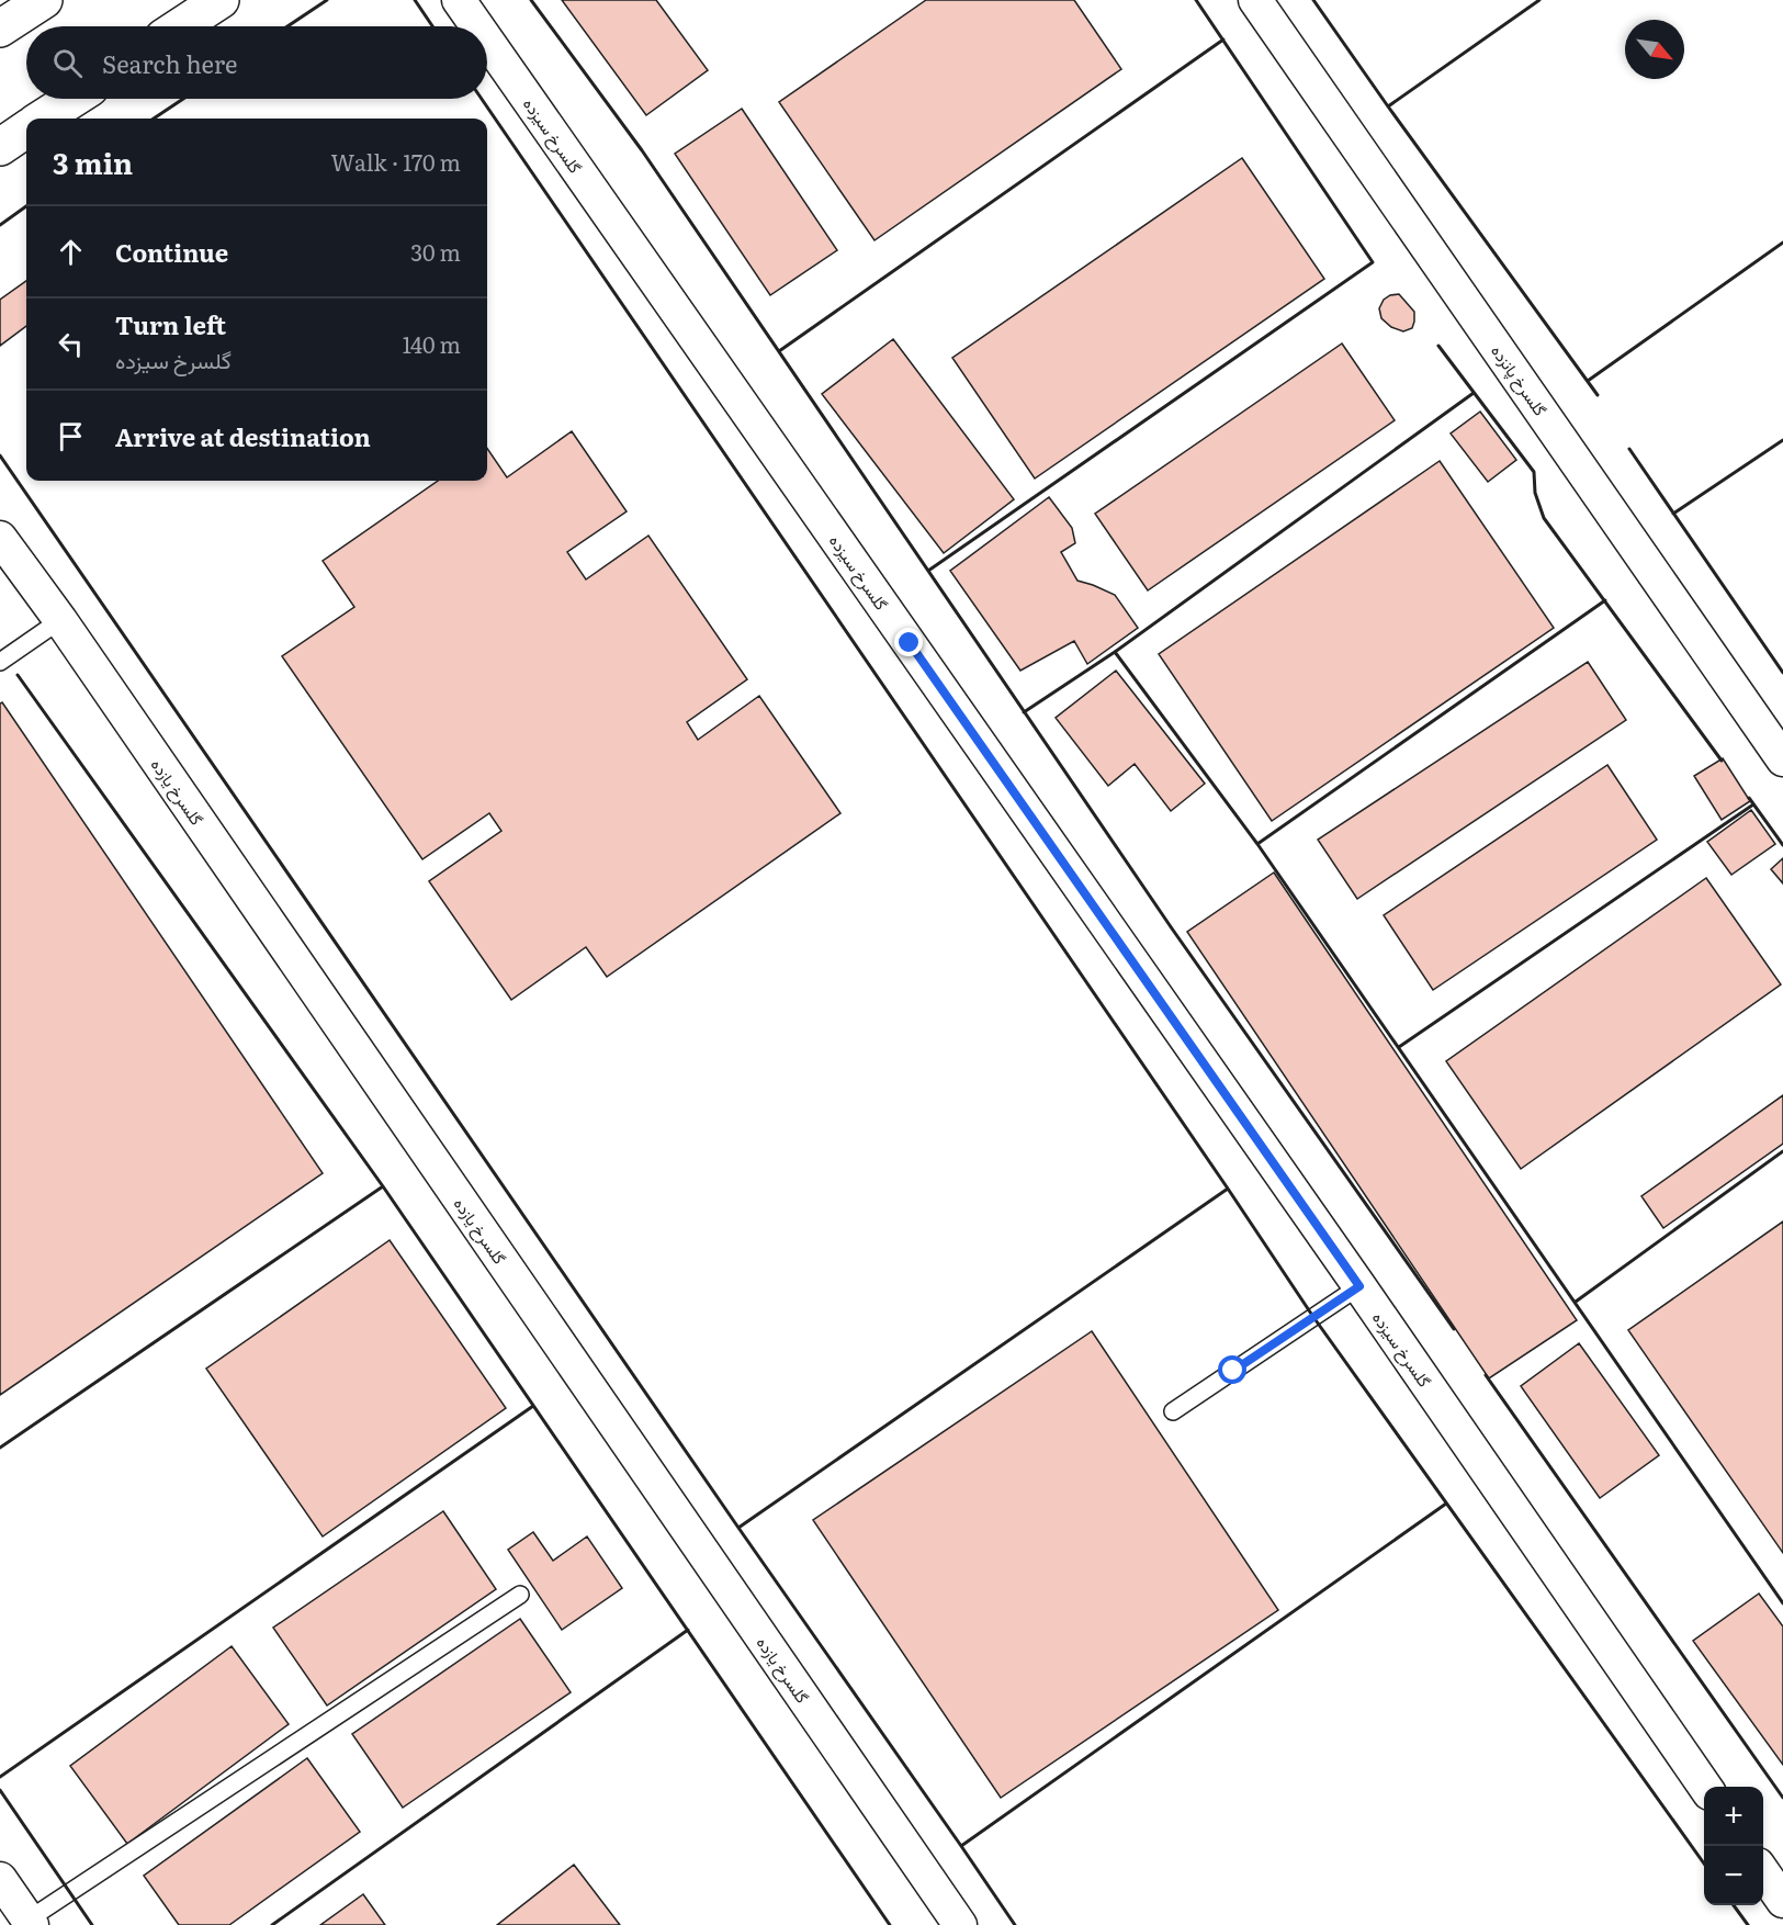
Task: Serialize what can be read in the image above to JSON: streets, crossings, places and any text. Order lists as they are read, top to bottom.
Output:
{
  "streets": {
    "street": ["گلسرخ سیزده", "گلسرخ پانزده", "گلسرخ یازده"]
  },
  "north": "bottom right",
  "page": {
    "search": "Search here",
    "heading": ["3 min", "Walk · 170 m"],
    "list": [
      ["Continue", "30 m"],
      ["Turn left", "گلسرخ سیزده", "140 m"],
      "Arrive at destination"
    ],
    "map_buttons": ["+", "−"]
  }
}
